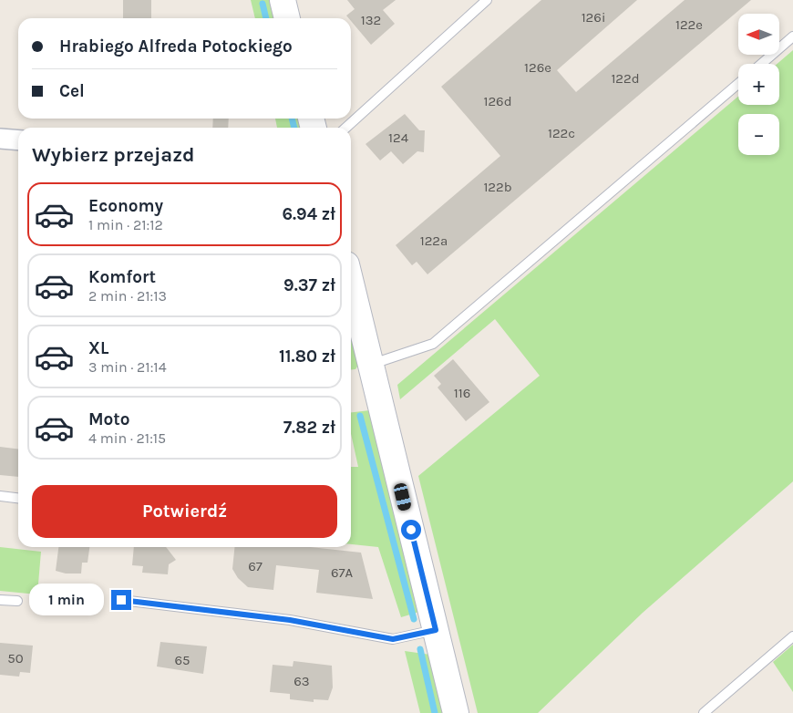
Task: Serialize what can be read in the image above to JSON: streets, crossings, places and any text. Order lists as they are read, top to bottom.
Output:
{
  "house_numbers": [
    "126i",
    "132",
    "122e",
    "126e",
    "122d",
    "126d",
    "122c",
    "124",
    "122b",
    "122a",
    "116",
    "67",
    "67A",
    "50",
    "65",
    "63"
  ],
  "north": "left",
  "page": {
    "map_buttons": ["+", "−"],
    "banner": ["Hrabiego Alfreda Potockiego", "Cel"],
    "heading": "Wybierz przejazd",
    "list": [
      {
        "name": "Economy",
        "note": "1 min · 21:12",
        "value": "6.94 zł"
      },
      {
        "name": "Komfort",
        "note": "2 min · 21:13",
        "value": "9.37 zł"
      },
      {
        "name": "XL",
        "note": "3 min · 21:14",
        "value": "11.80 zł"
      },
      {
        "name": "Moto",
        "note": "4 min · 21:15",
        "value": "7.82 zł"
      }
    ],
    "buttons": "Potwierdź",
    "bubble": "1 min"
  }
}
